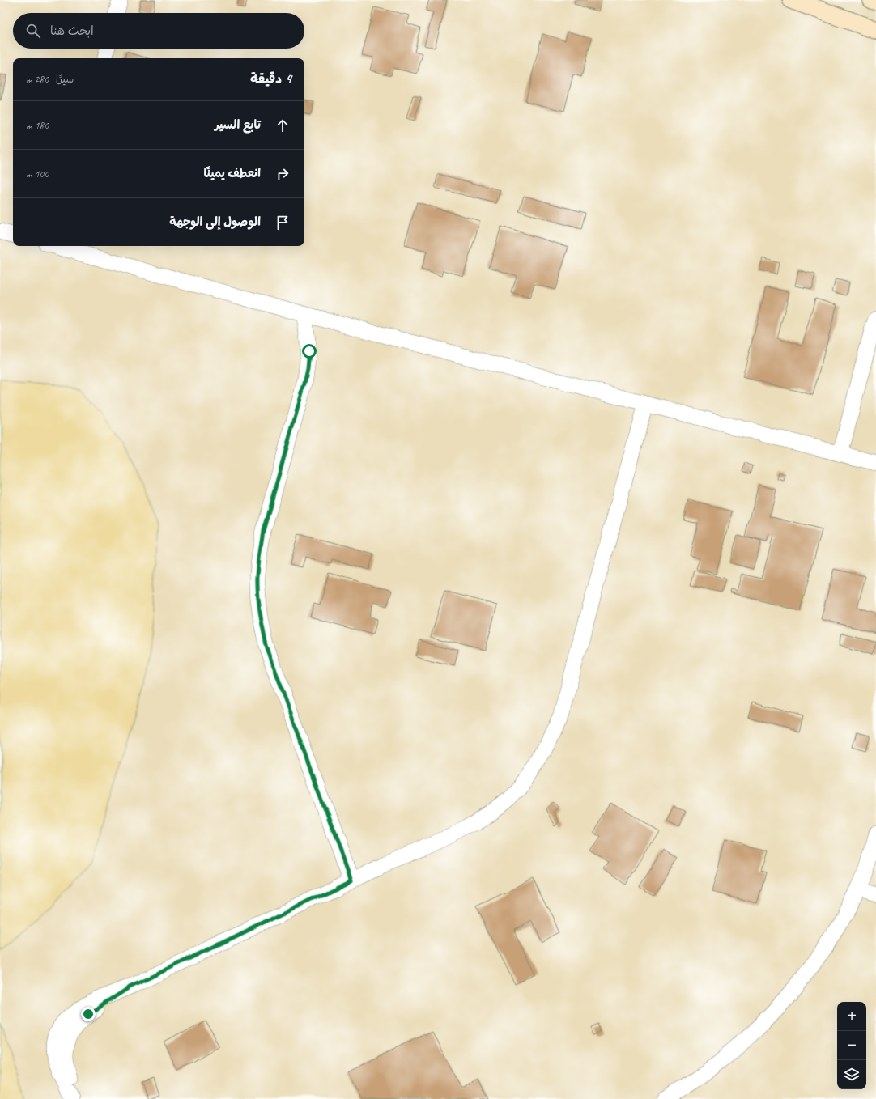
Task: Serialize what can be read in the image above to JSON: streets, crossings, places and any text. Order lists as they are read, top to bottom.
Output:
{
  "page": {
    "search": "ابحث هنا",
    "heading": ["4 دقيقة", "سيرًا · 280 m"],
    "list": [
      ["تابع السير", "180 m"],
      ["انعطف يمينًا", "100 m"],
      "الوصول إلى الوجهة"
    ],
    "map_buttons": ["+", "−"]
  }
}
